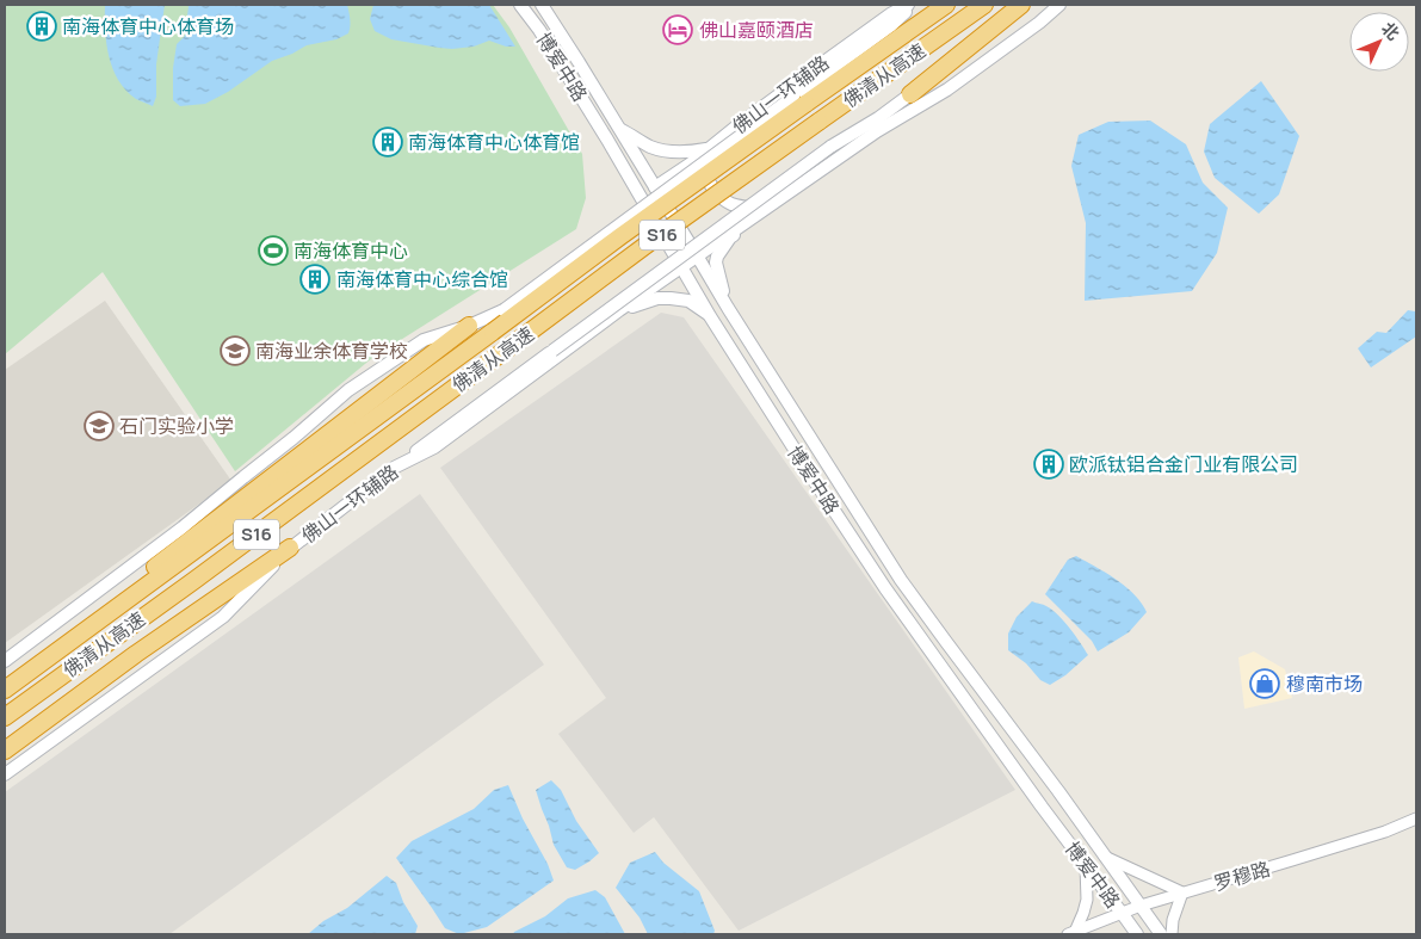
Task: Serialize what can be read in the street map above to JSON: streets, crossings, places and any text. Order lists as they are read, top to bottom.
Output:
{
  "streets": {
    "highway": ["佛清从高速", "S16"],
    "main road": ["博爱中路", "佛山一环辅路"],
    "street": ["罗穆路"]
  },
  "crossings": [
    ["博爱中路", "佛山一环辅路"],
    ["博爱中路", "罗穆路"]
  ],
  "places": {
    "building": [
      "南海体育中心体育场",
      "南海体育中心体育馆",
      "南海体育中心综合馆",
      "欧派钛铝合金门业有限公司"
    ],
    "hotel": ["佛山嘉颐酒店"],
    "sports": ["南海体育中心"],
    "school or university": ["南海业余体育学校", "石门实验小学"],
    "shop": ["穆南市场"]
  },
  "north": "top right"
}
